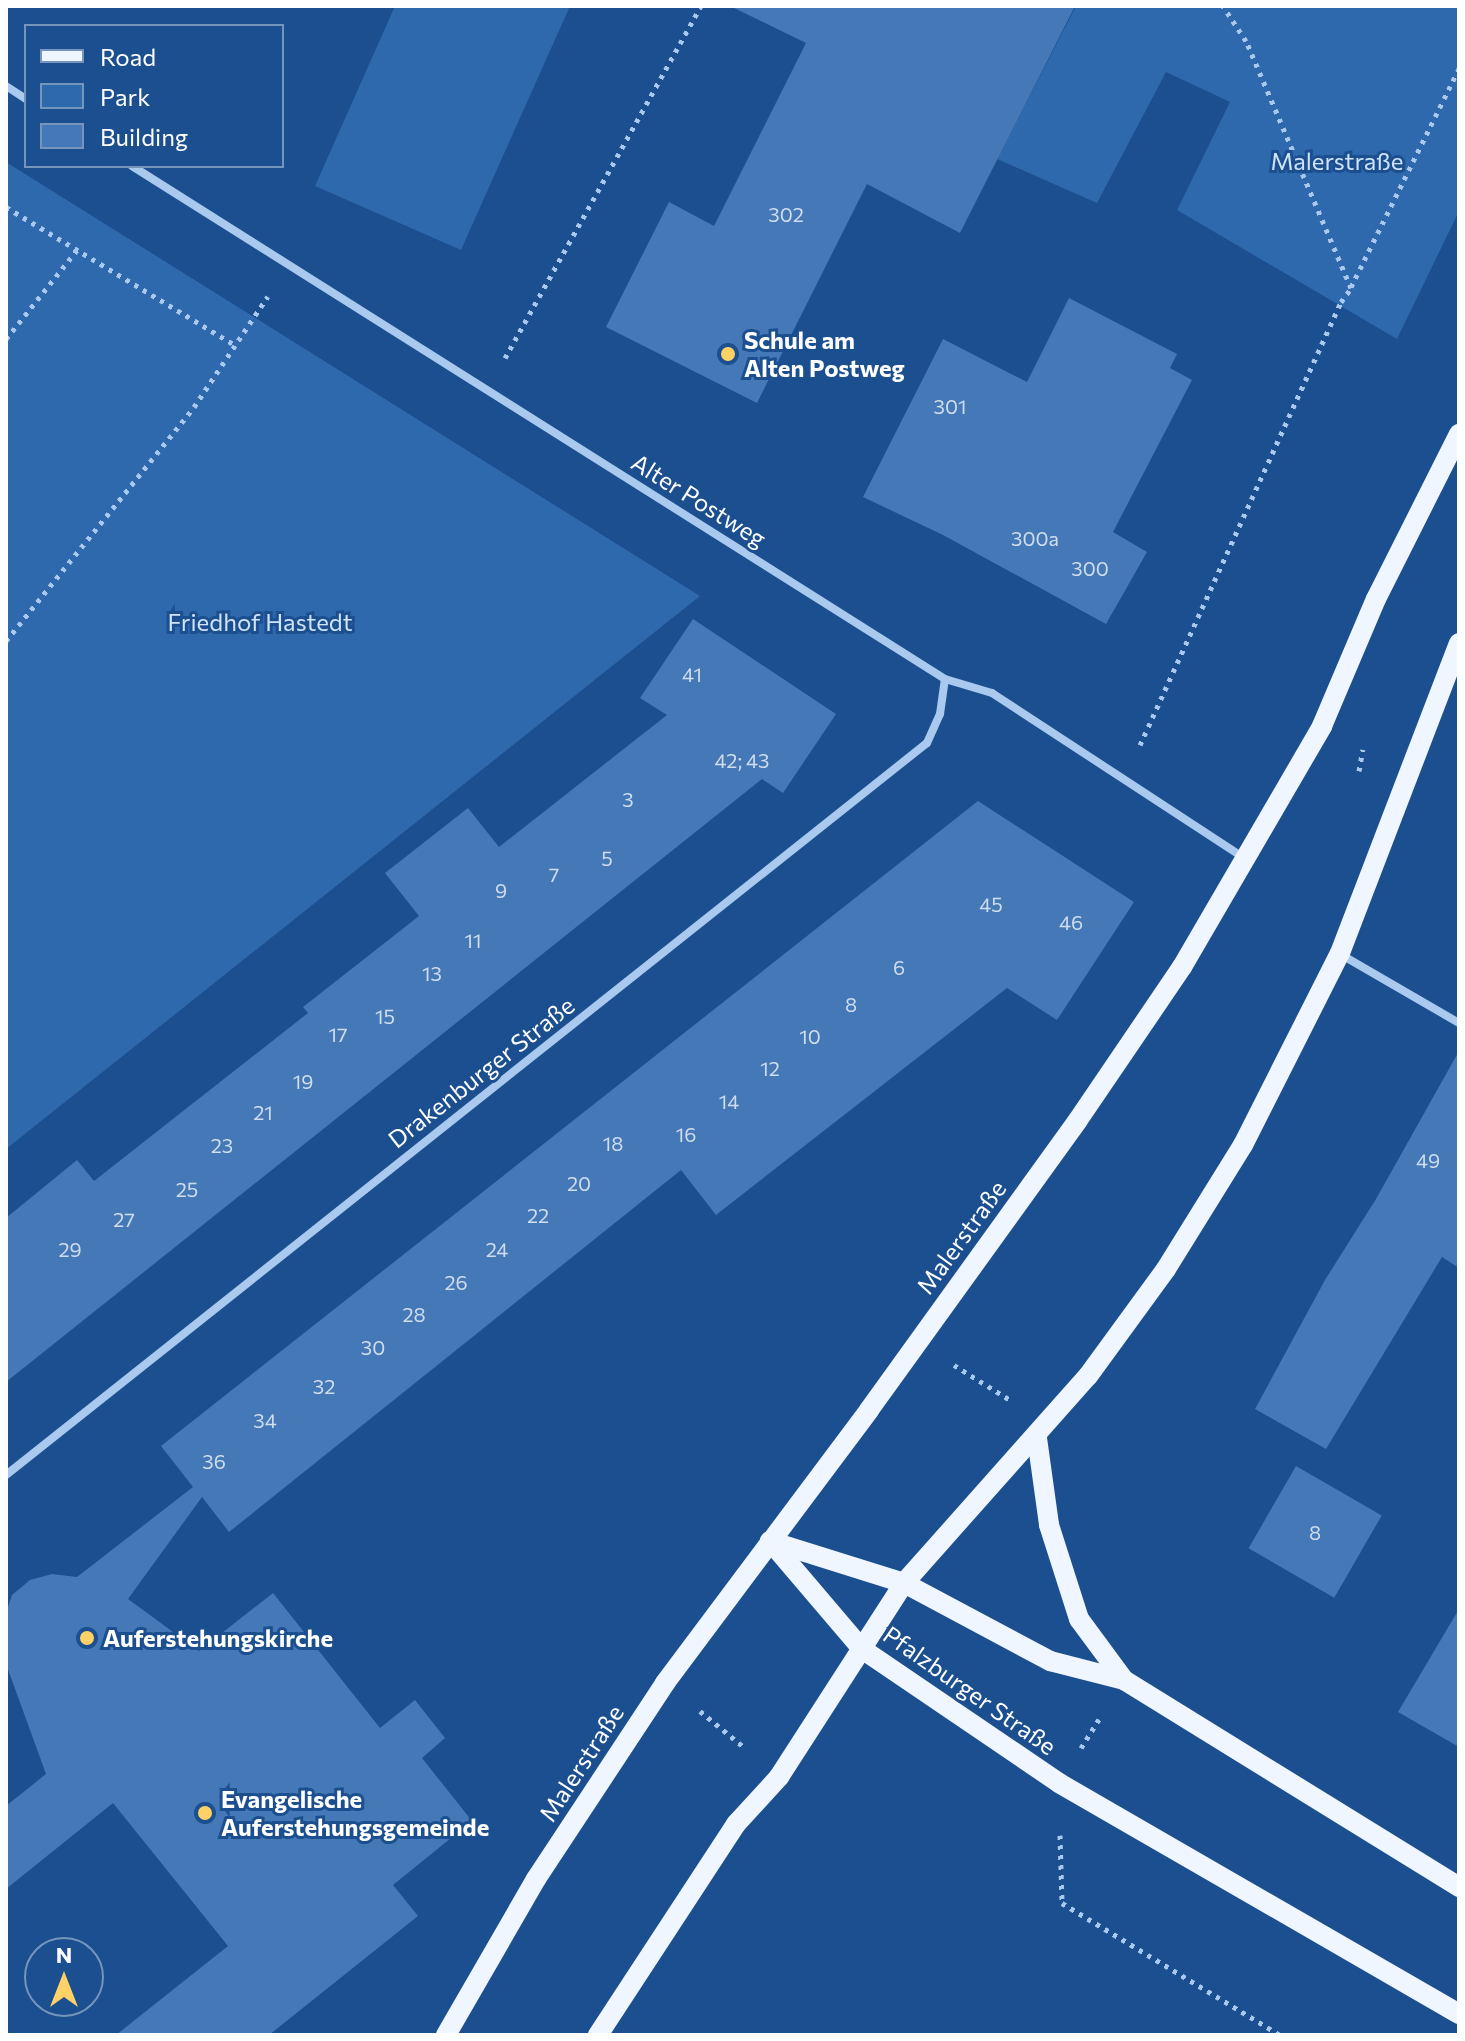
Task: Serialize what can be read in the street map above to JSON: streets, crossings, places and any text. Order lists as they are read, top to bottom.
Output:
{
  "streets": {
    "main road": ["Malerstraße", "Pfalzburger Straße"],
    "street": ["Alter Postweg", "Drakenburger Straße"]
  },
  "crossings": [
    ["Alter Postweg", "Drakenburger Straße"],
    ["Alter Postweg", "Malerstraße"],
    ["Malerstraße", "Pfalzburger Straße"]
  ],
  "parks": ["Malerstraße", "Friedhof Hastedt"],
  "places": ["Schule am Alten Postweg", "Auferstehungskirche", "Evangelische Auferstehungsgemeinde"],
  "house_numbers": [
    "302",
    "301",
    "300a",
    "300",
    "41",
    "42; 43",
    "3",
    "5",
    "7",
    "9",
    "45",
    "46",
    "11",
    "6",
    "13",
    "8",
    "15",
    "17",
    "10",
    "12",
    "19",
    "14",
    "21",
    "16",
    "18",
    "23",
    "49",
    "20",
    "25",
    "22",
    "27",
    "29",
    "24",
    "26",
    "28",
    "30",
    "32",
    "34",
    "36",
    "8"
  ],
  "legend": ["Road", "Park", "Building"],
  "north": "top"
}
